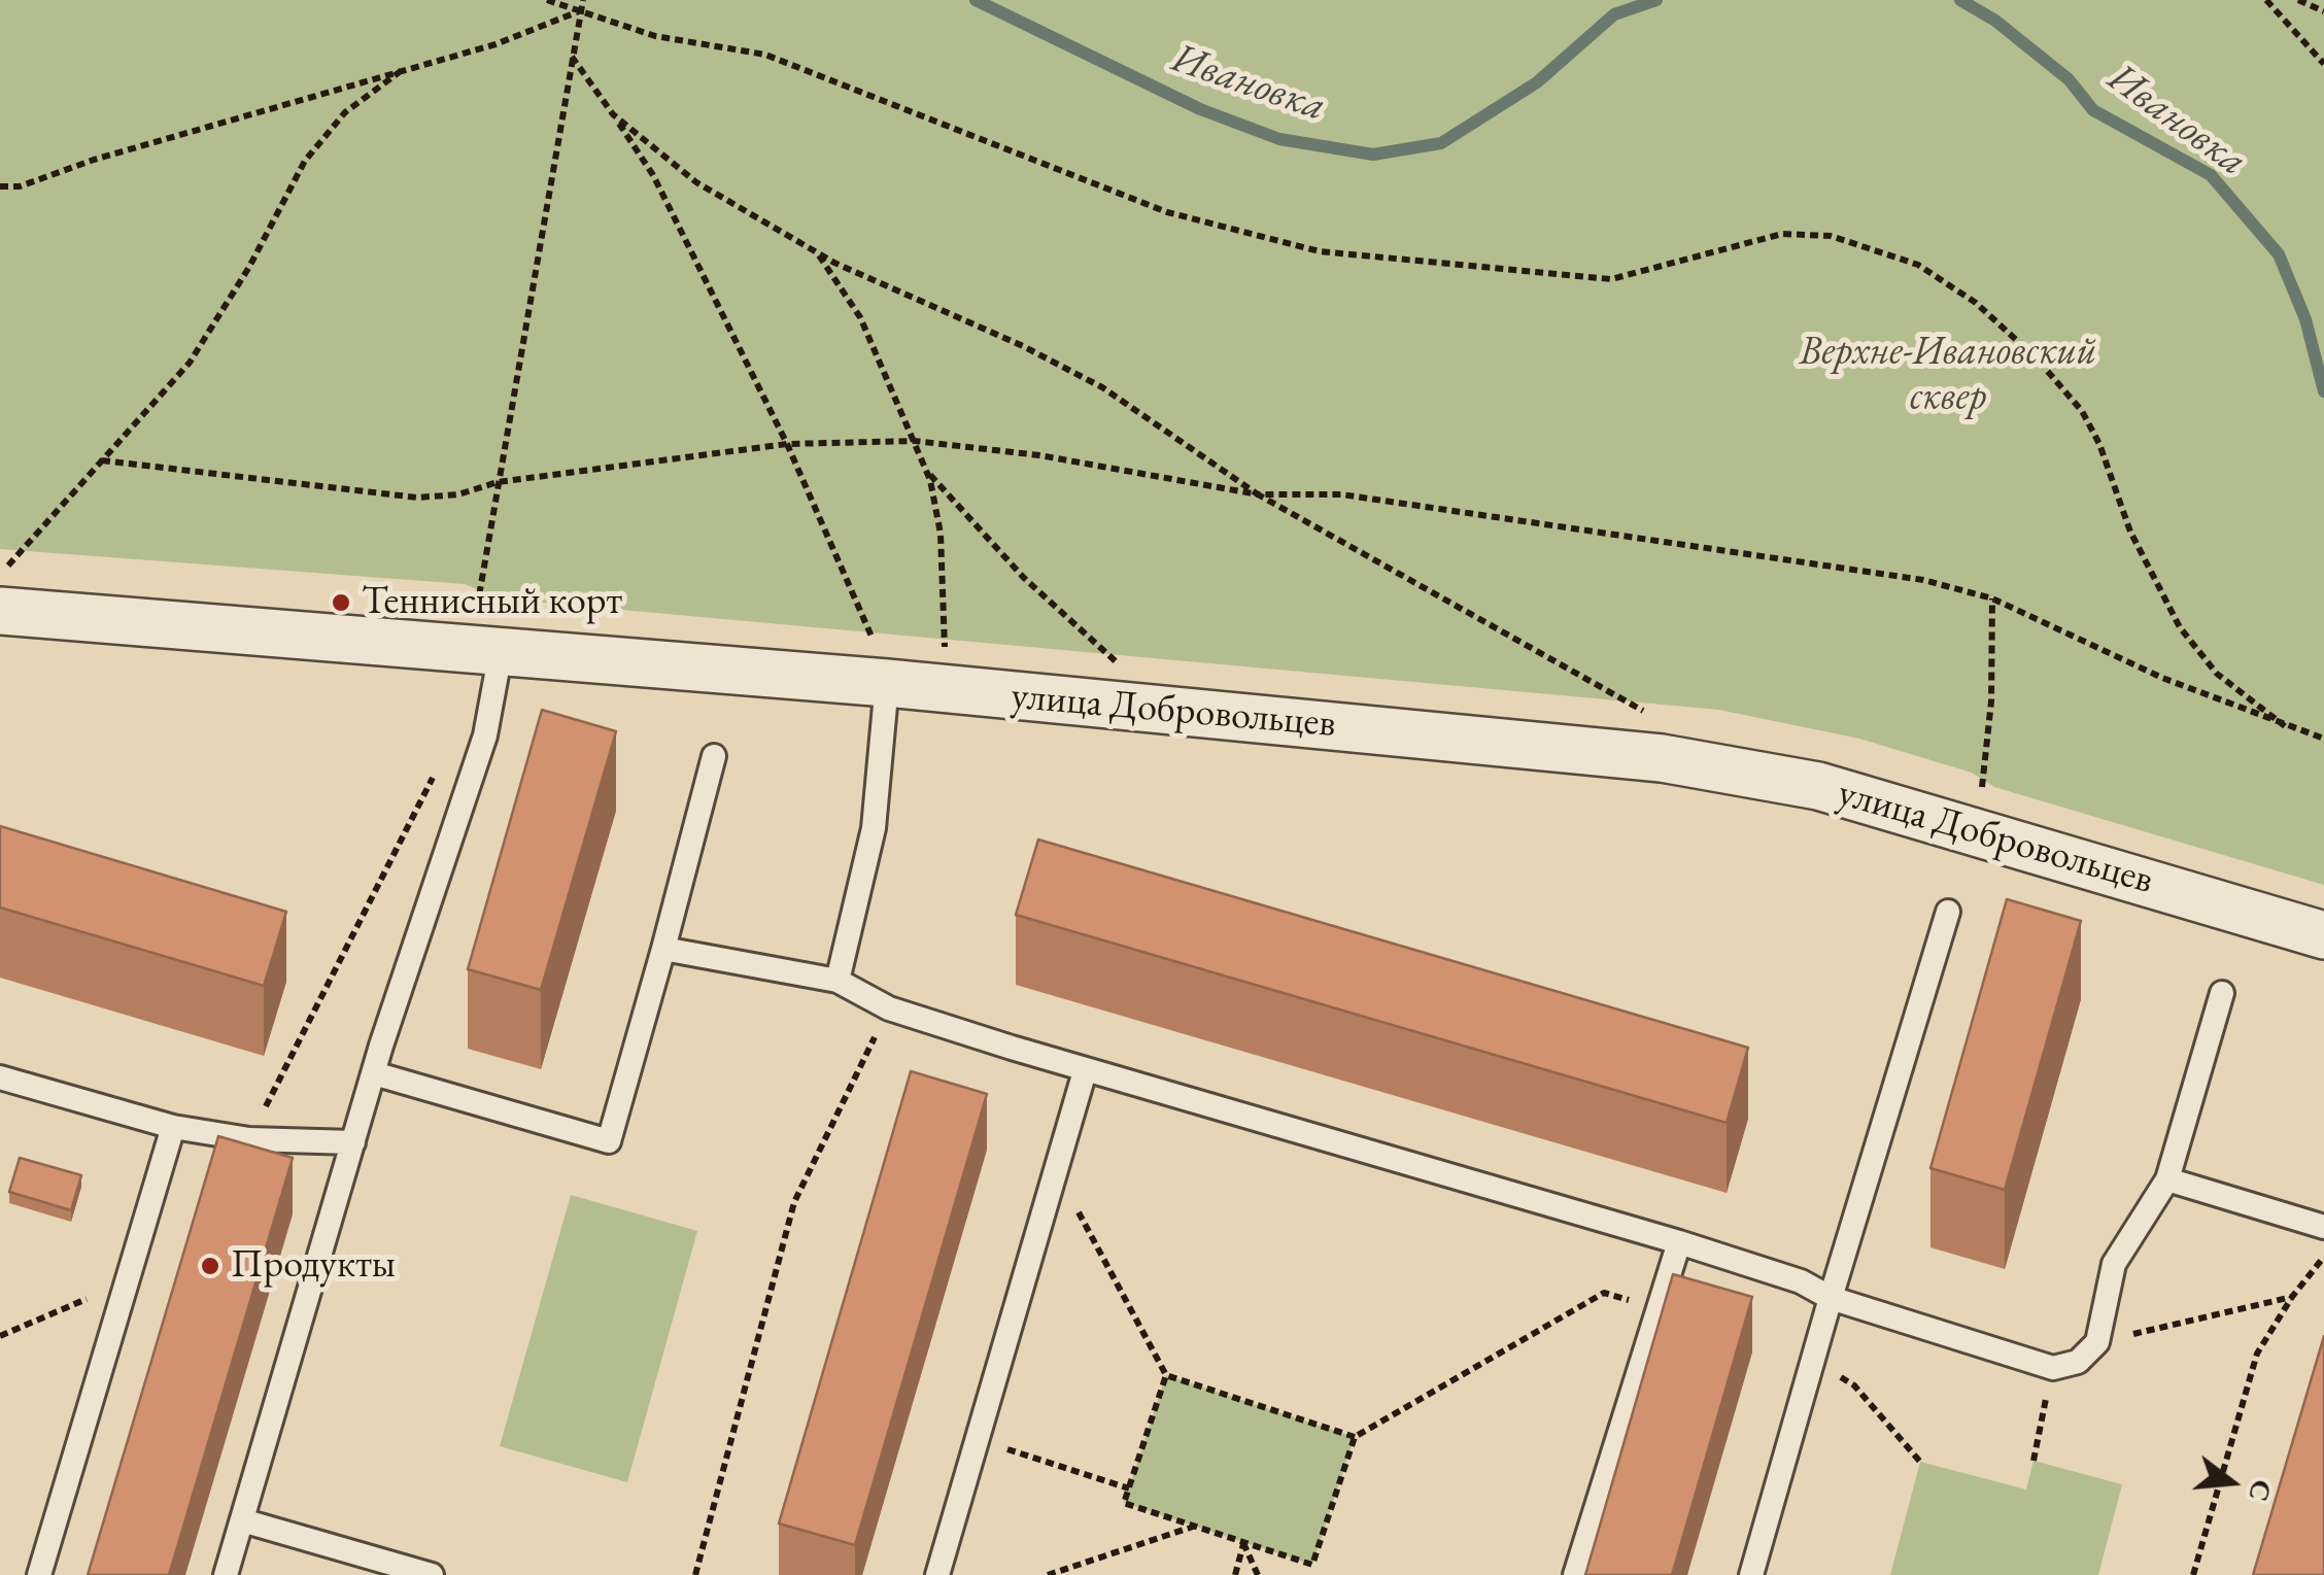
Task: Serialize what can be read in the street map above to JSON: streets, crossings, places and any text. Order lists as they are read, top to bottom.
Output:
{
  "streets": {
    "street": ["улица Добровольцев"]
  },
  "water": ["Ивановка"],
  "parks": ["Верхне-Ивановский сквер"],
  "places": ["Теннисный корт", "Продукты"],
  "north": "right"
}
